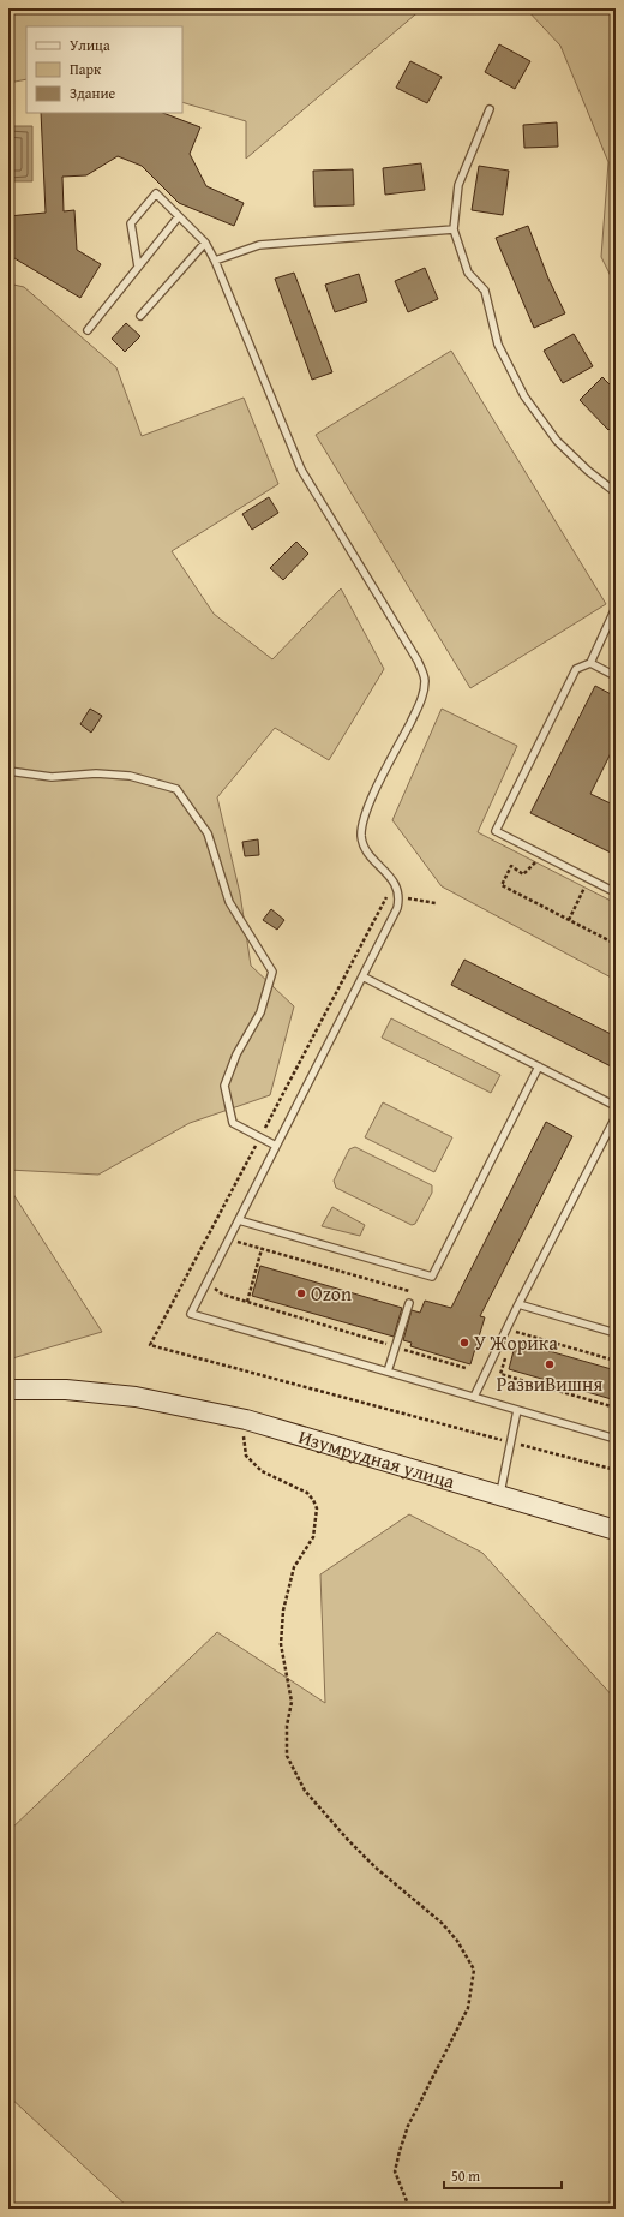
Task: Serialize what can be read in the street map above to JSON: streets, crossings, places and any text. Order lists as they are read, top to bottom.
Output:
{
  "streets": {
    "street": ["Изумрудная улица"]
  },
  "places": ["Ozon", "У Жорика", "РазвиВишня"],
  "legend": ["Улица", "Парк", "Здание"],
  "scale_bar": "50 m"
}
